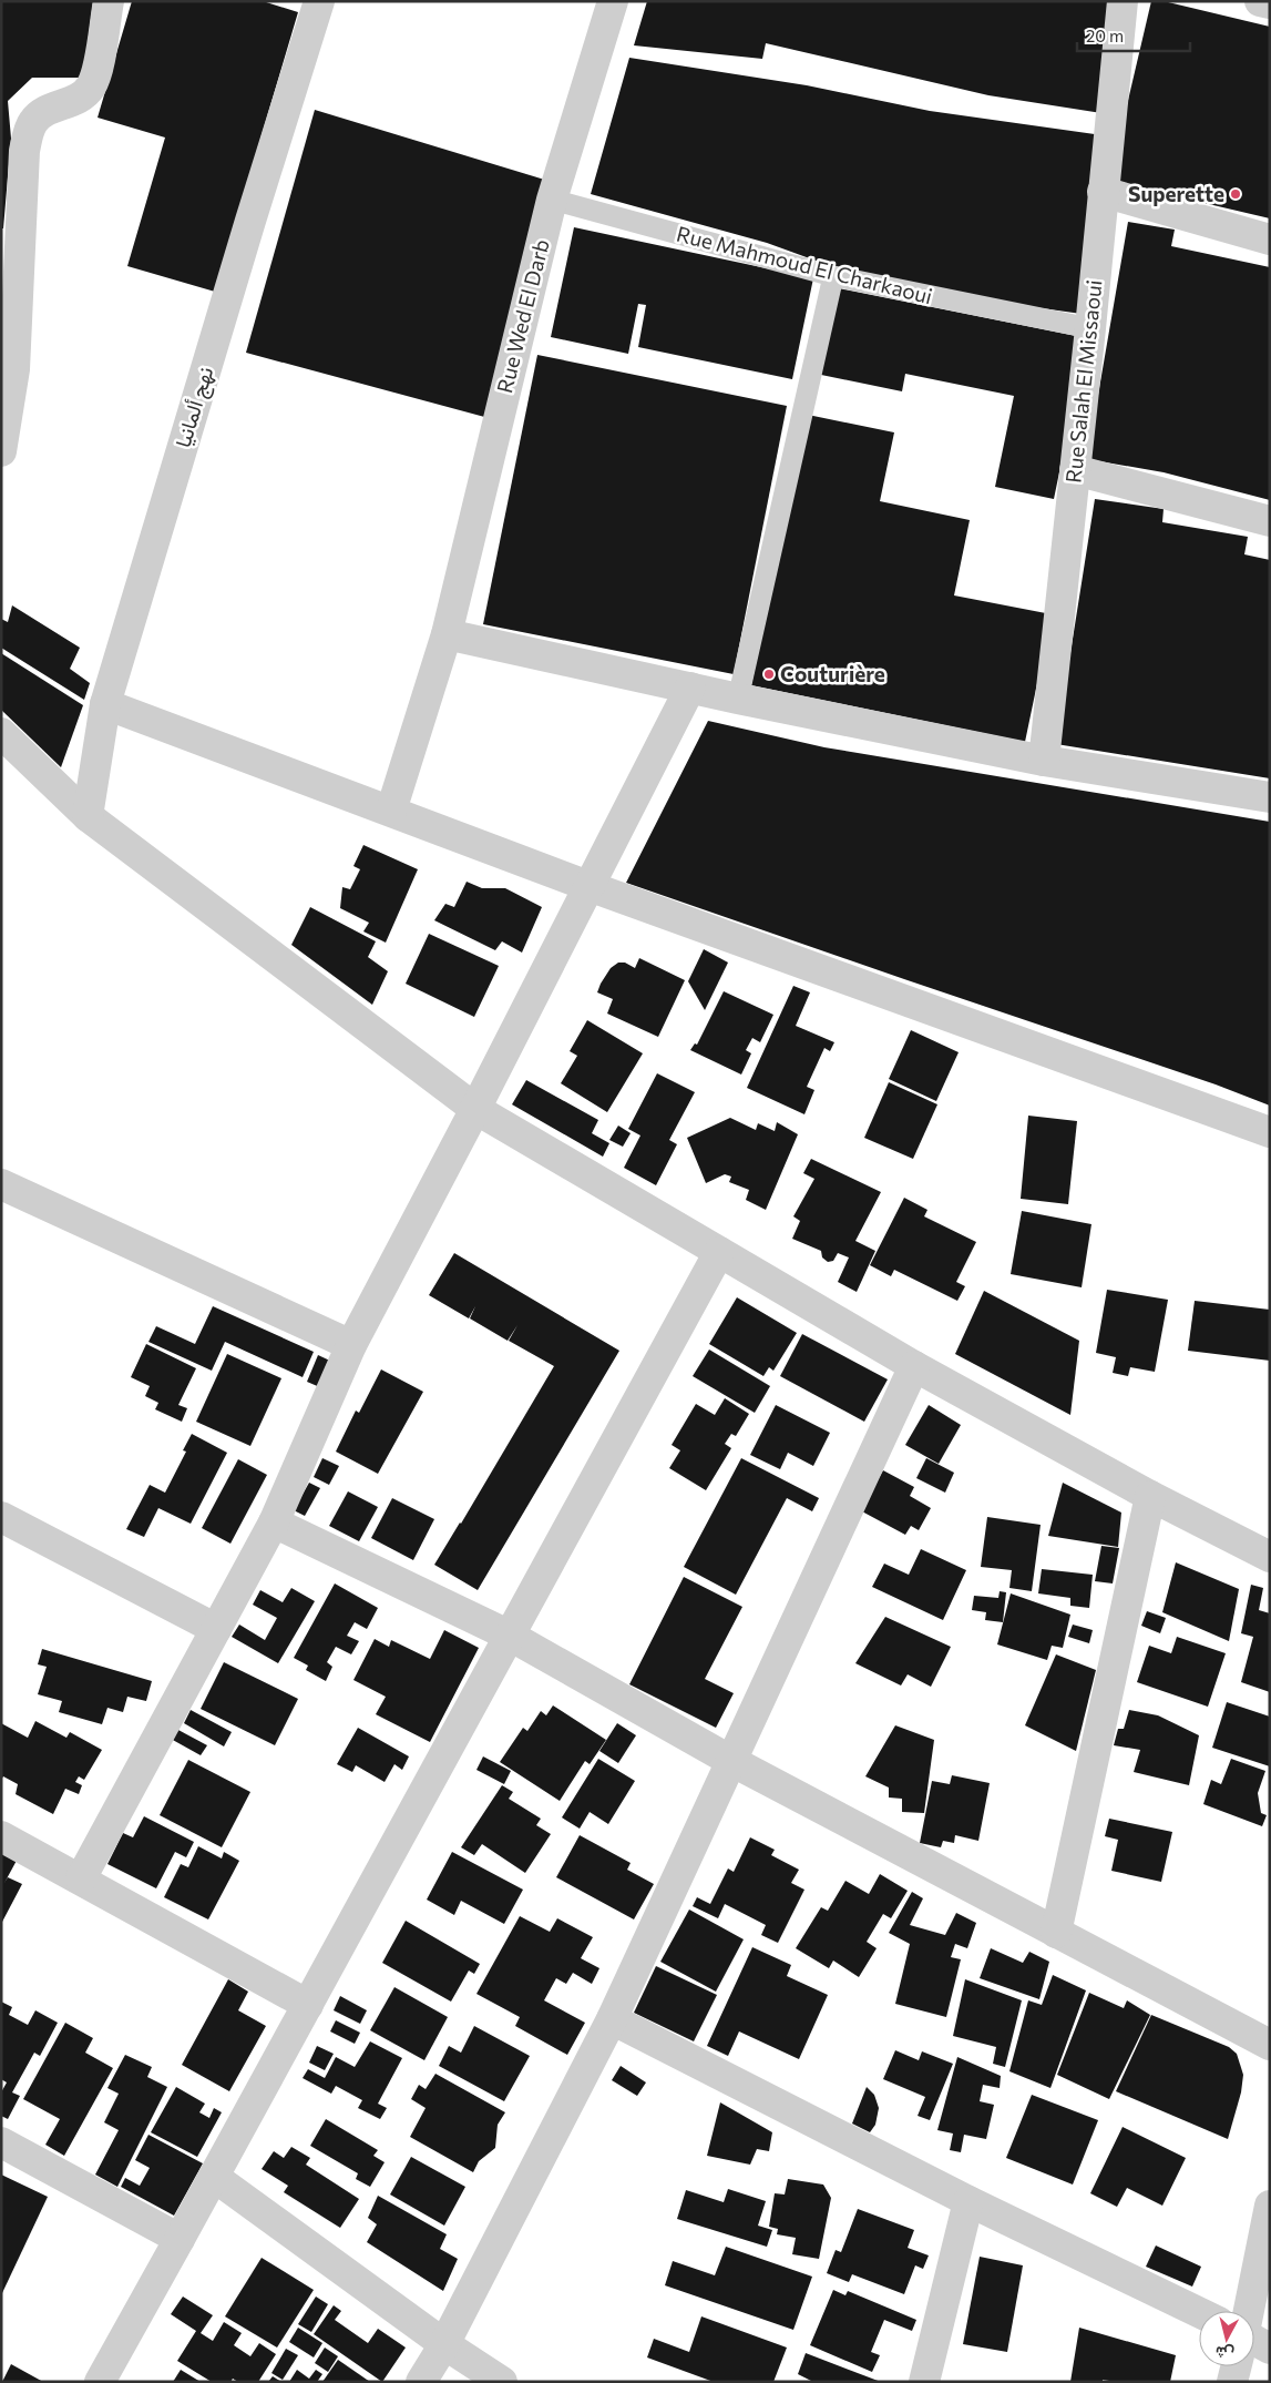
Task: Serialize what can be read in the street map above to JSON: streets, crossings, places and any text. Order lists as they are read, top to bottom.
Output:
{
  "streets": {
    "street": ["Rue Wed El Darb", "Rue Salah El Missaoui", "نهج ألمانيا"],
    "lane": ["Rue Mahmoud El Charkaoui"]
  },
  "crossings": [
    ["Rue Mahmoud El Charkaoui", "Rue Wed El Darb"],
    ["Rue Mahmoud El Charkaoui", "Rue Salah El Missaoui"]
  ],
  "places": ["Superette", "Couturière"],
  "scale_bar": "20 m",
  "north": "bottom"
}
